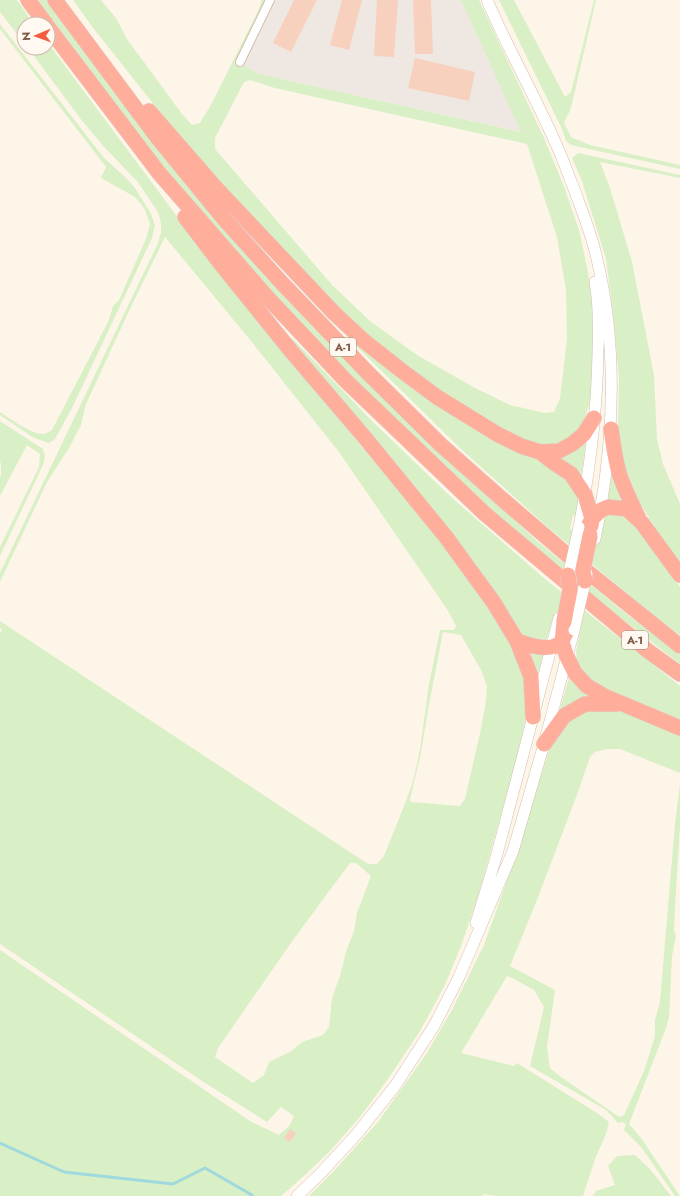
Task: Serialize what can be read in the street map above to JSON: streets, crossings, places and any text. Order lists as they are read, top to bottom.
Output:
{
  "streets": {
    "highway": ["A-1"]
  },
  "north": "left"
}
